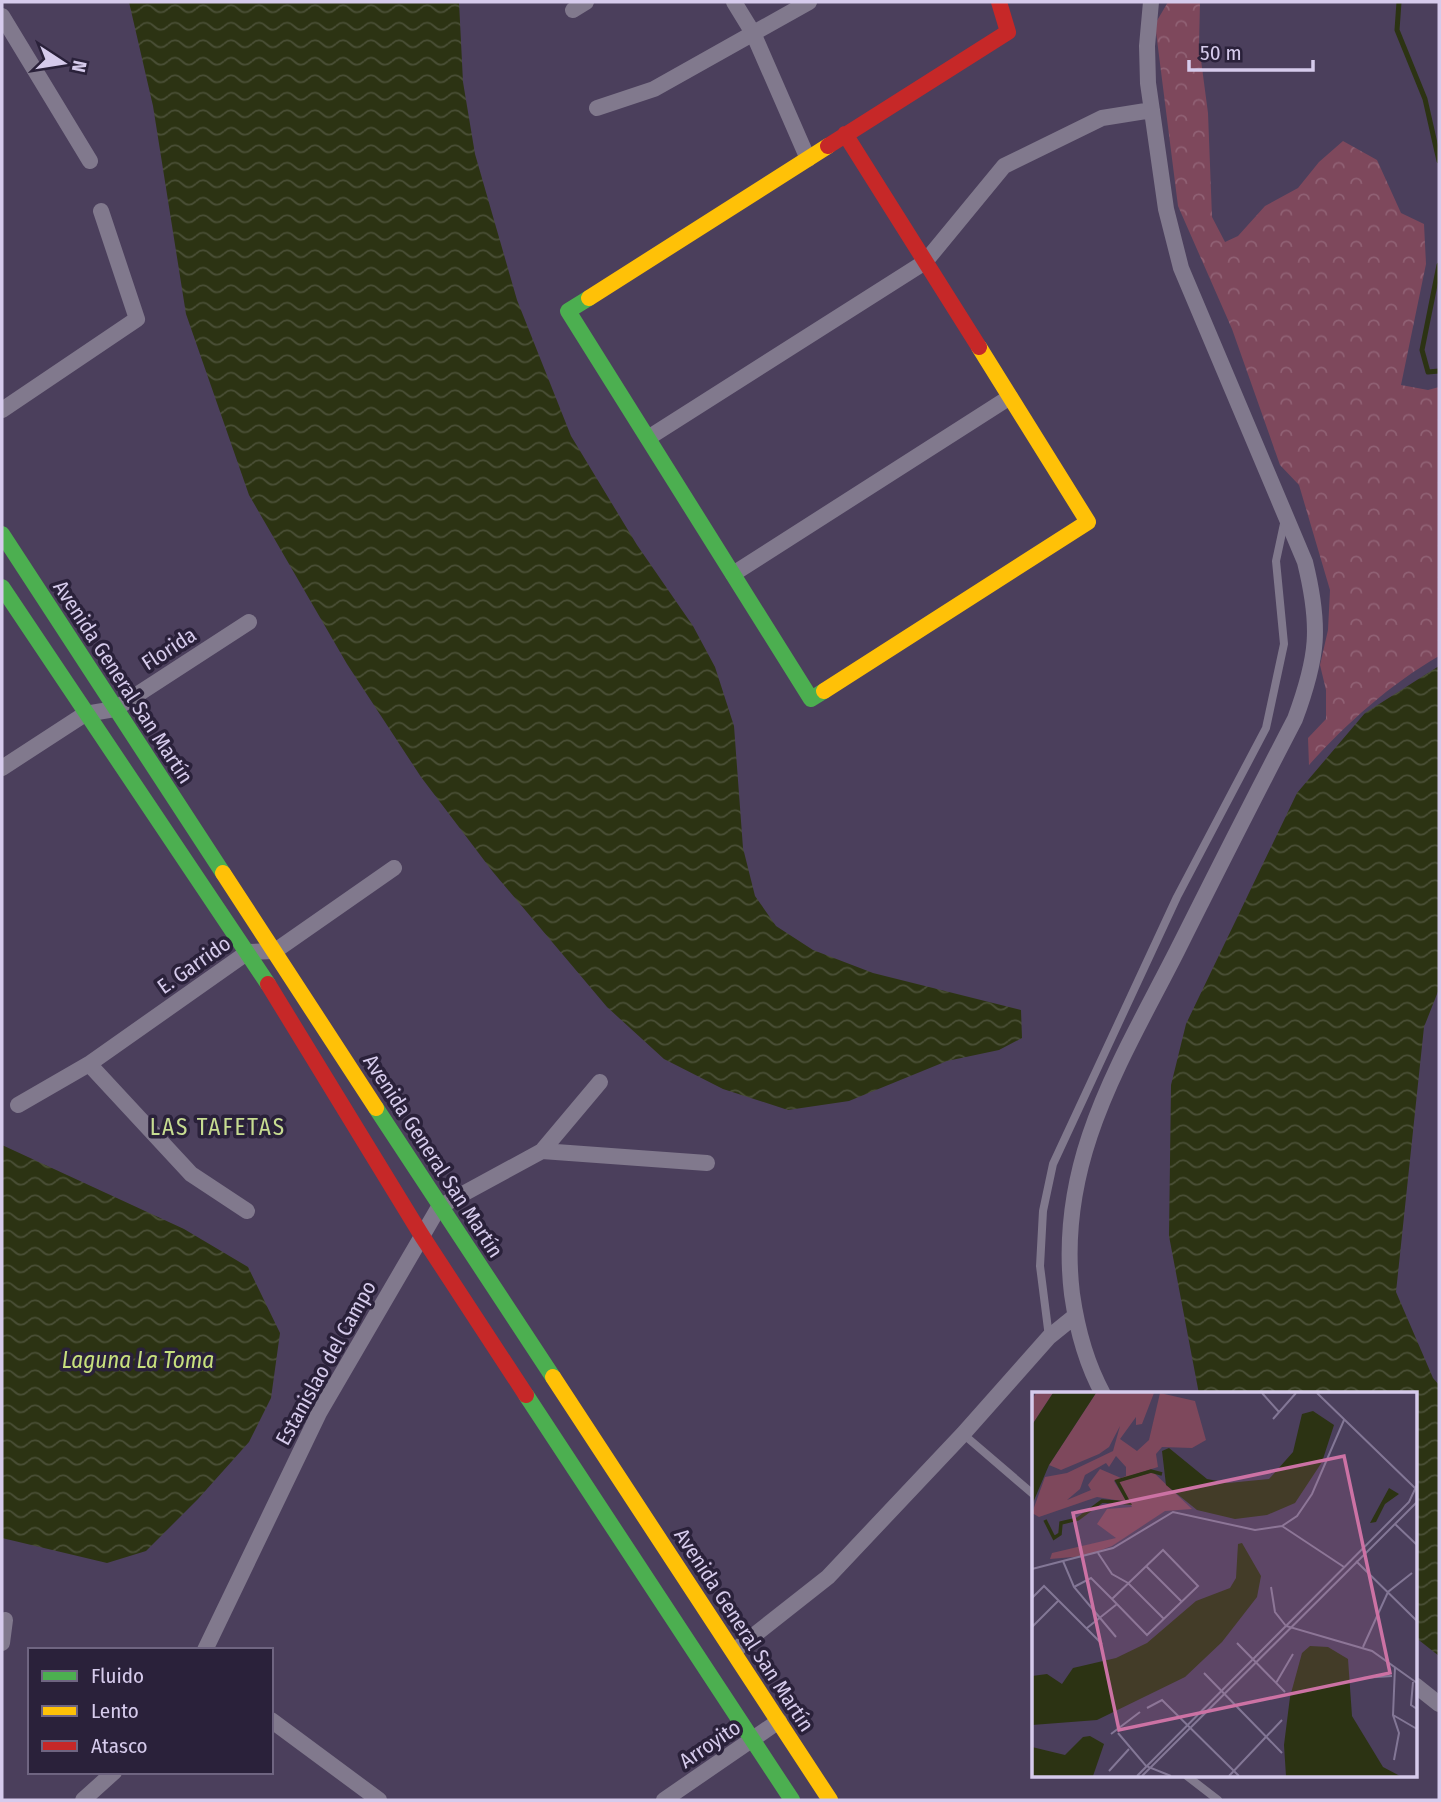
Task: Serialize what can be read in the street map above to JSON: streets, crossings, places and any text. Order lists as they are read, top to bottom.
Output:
{
  "streets": {
    "main road": ["Avenida General San Martín"],
    "street": [
      "Florida",
      "E. Garrido",
      "Estanislao del Campo",
      "Arroyito"
    ]
  },
  "crossings": [
    ["Florida", "Avenida General San Martín"],
    ["Avenida General San Martín", "E. Garrido"],
    ["Avenida General San Martín", "Estanislao del Campo"],
    ["Avenida General San Martín", "Arroyito"]
  ],
  "districts": ["LAS TAFETAS"],
  "water": ["Laguna La Toma"],
  "legend": ["Fluido", "Lento", "Atasco"],
  "scale_bar": "50 m",
  "north": "right"
}
